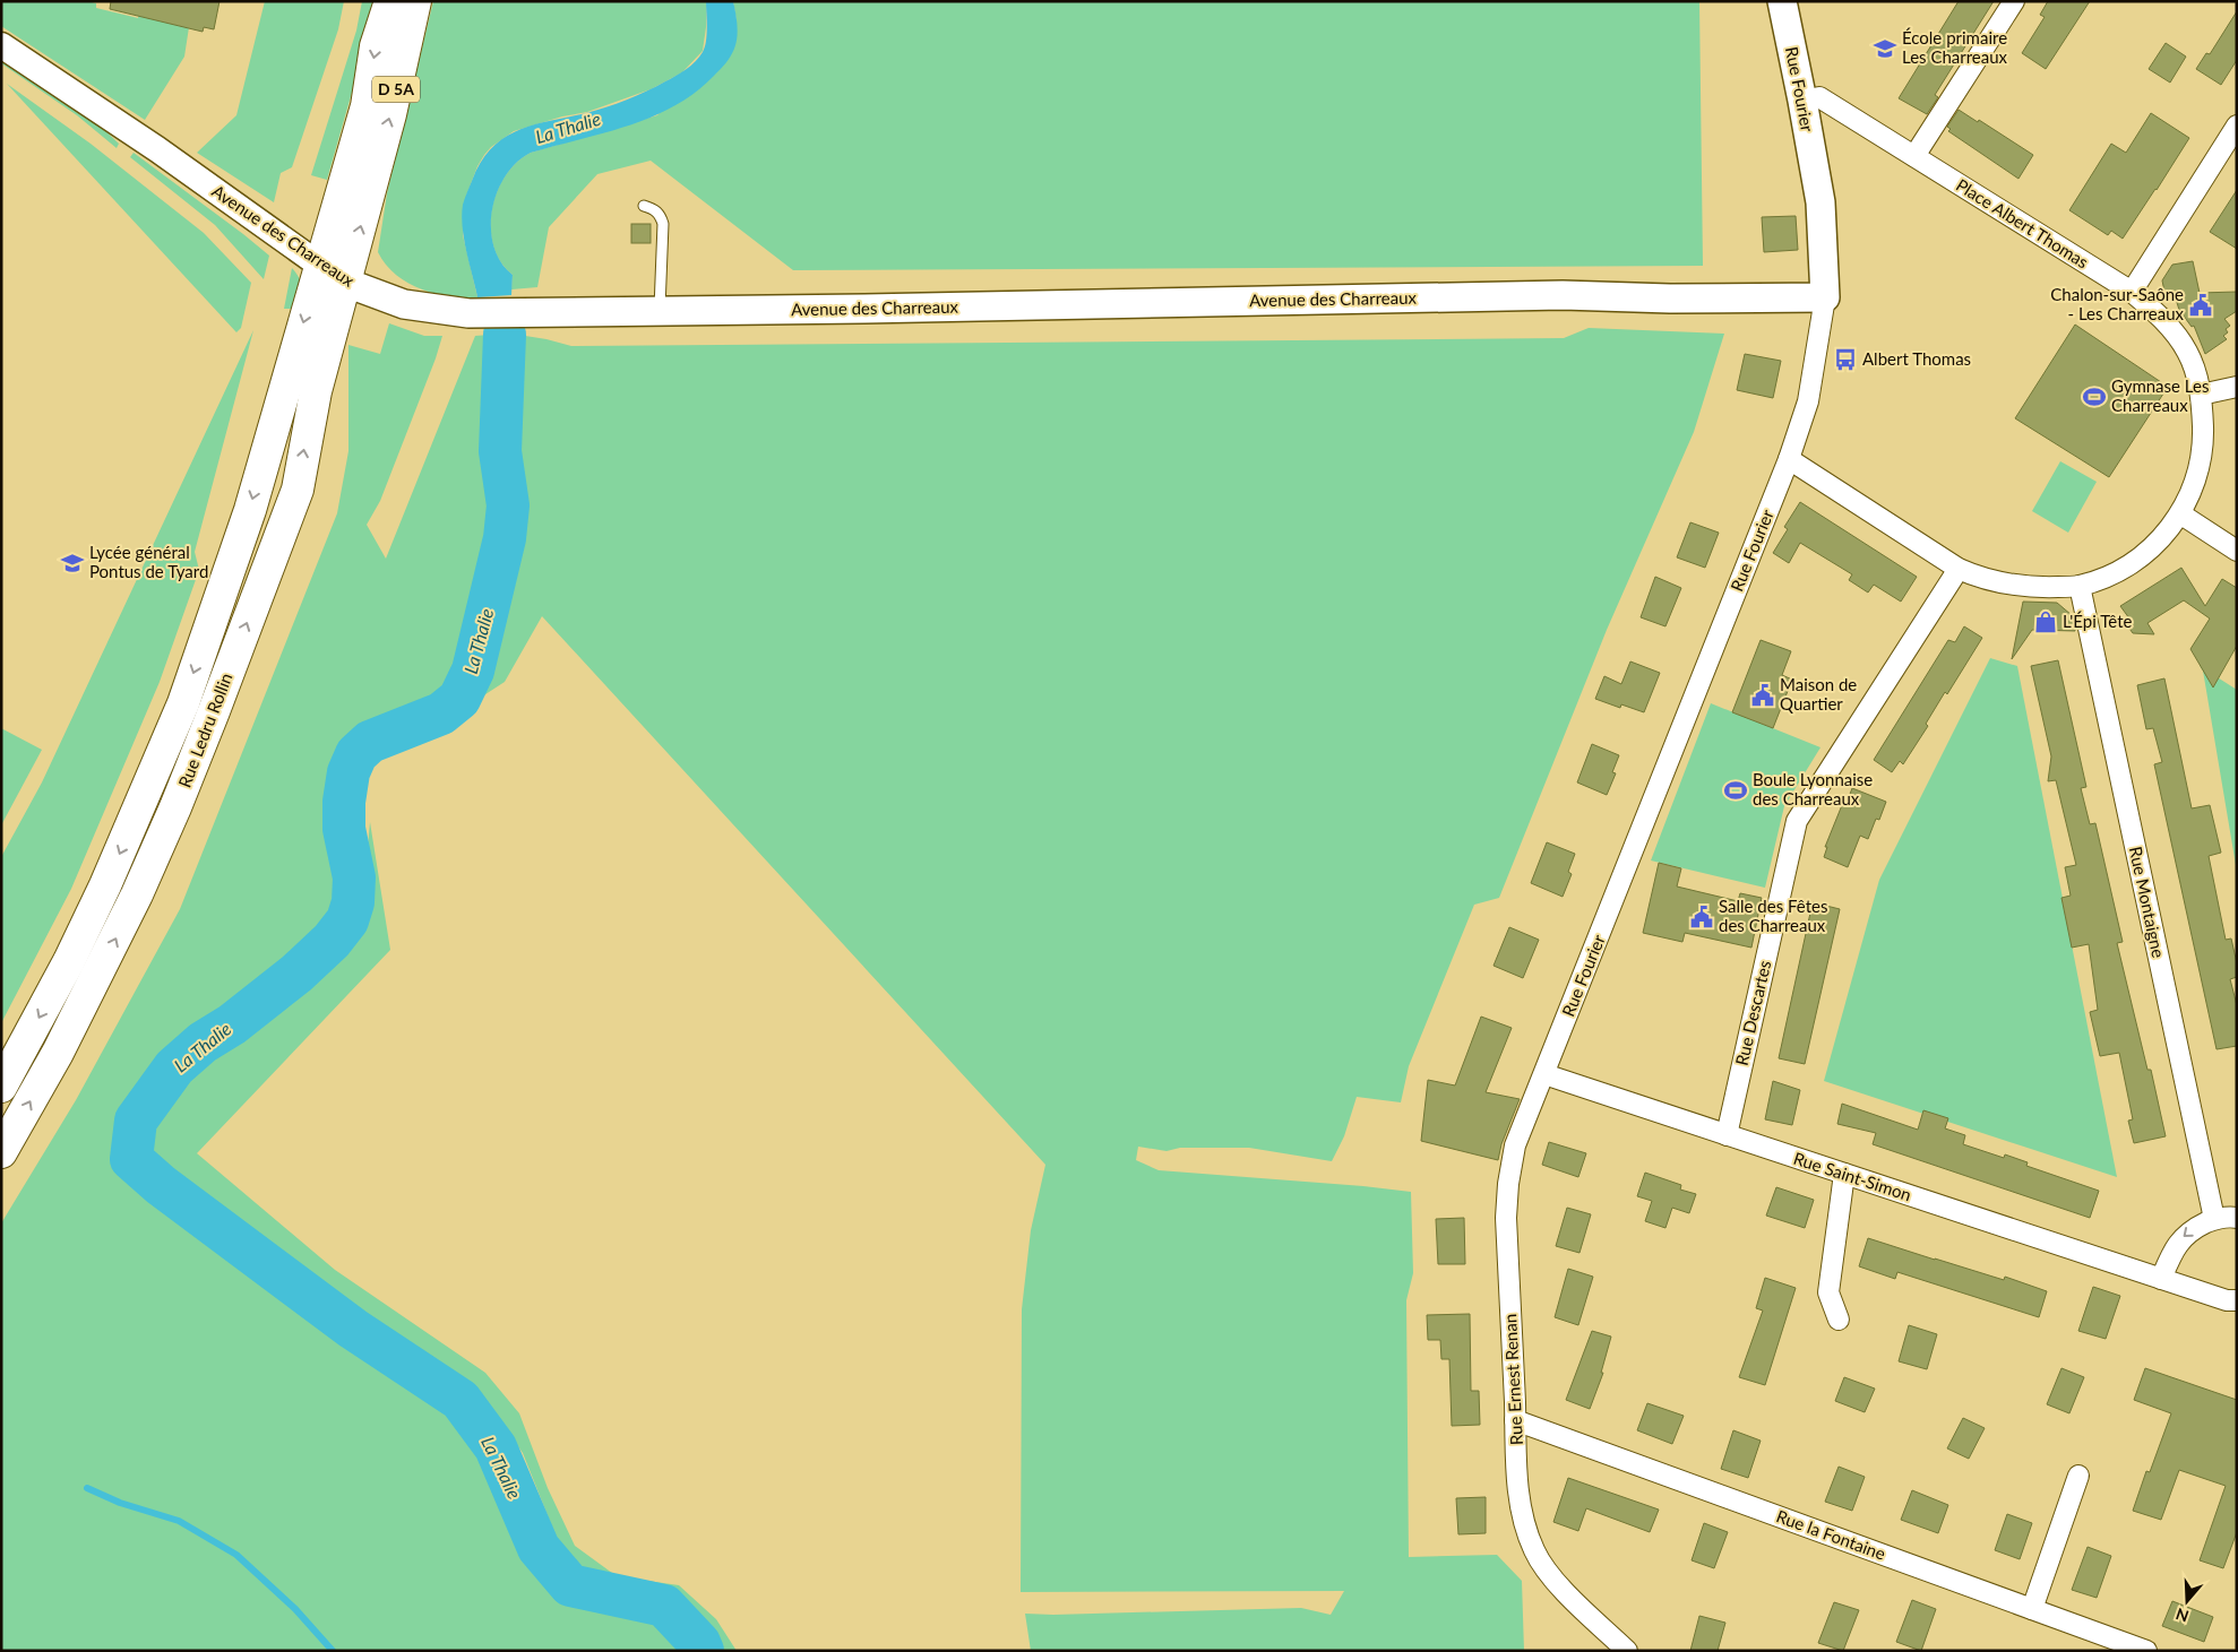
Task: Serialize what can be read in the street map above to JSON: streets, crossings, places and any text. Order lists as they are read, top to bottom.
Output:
{
  "streets": {
    "main road": [
      "D 5A",
      "Rue Fourier",
      "Avenue des Charreaux",
      "Rue Ledru Rollin"
    ],
    "street": [
      "Place Albert Thomas",
      "Rue Montaigne",
      "Rue Descartes",
      "Rue Saint-Simon",
      "Rue Ernest Renan",
      "Rue la Fontaine"
    ]
  },
  "crossings": [
    ["D 5A", "Avenue des Charreaux"],
    ["D 5A", "Rue Ledru Rollin"],
    ["Rue Fourier", "Place Albert Thomas"],
    ["Rue Fourier", "Avenue des Charreaux"],
    ["Rue Fourier", "Rue Saint-Simon"],
    ["Rue Fourier", "Rue Ernest Renan"],
    ["Place Albert Thomas", "Rue Montaigne"],
    ["Place Albert Thomas", "Rue Descartes"],
    ["Avenue des Charreaux", "Rue Ledru Rollin"],
    ["Rue Descartes", "Rue Saint-Simon"],
    ["Rue Saint-Simon", "Rue Ernest Renan"],
    ["Rue Ernest Renan", "Rue la Fontaine"]
  ],
  "water": ["La Thalie"],
  "places": {
    "school or university": ["École primaire Les Charreaux", "Lycée général Pontus de Tyard"],
    "public building": ["Chalon-sur-Saône - Les Charreaux", "Maison de Quartier", "Salle des Fêtes des Charreaux"],
    "bus stop": ["Albert Thomas"],
    "sports": ["Gymnase Les Charreaux", "Boule Lyonnaise des Charreaux"],
    "shop": ["L'Épi Tête"]
  },
  "north": "bottom"
}
